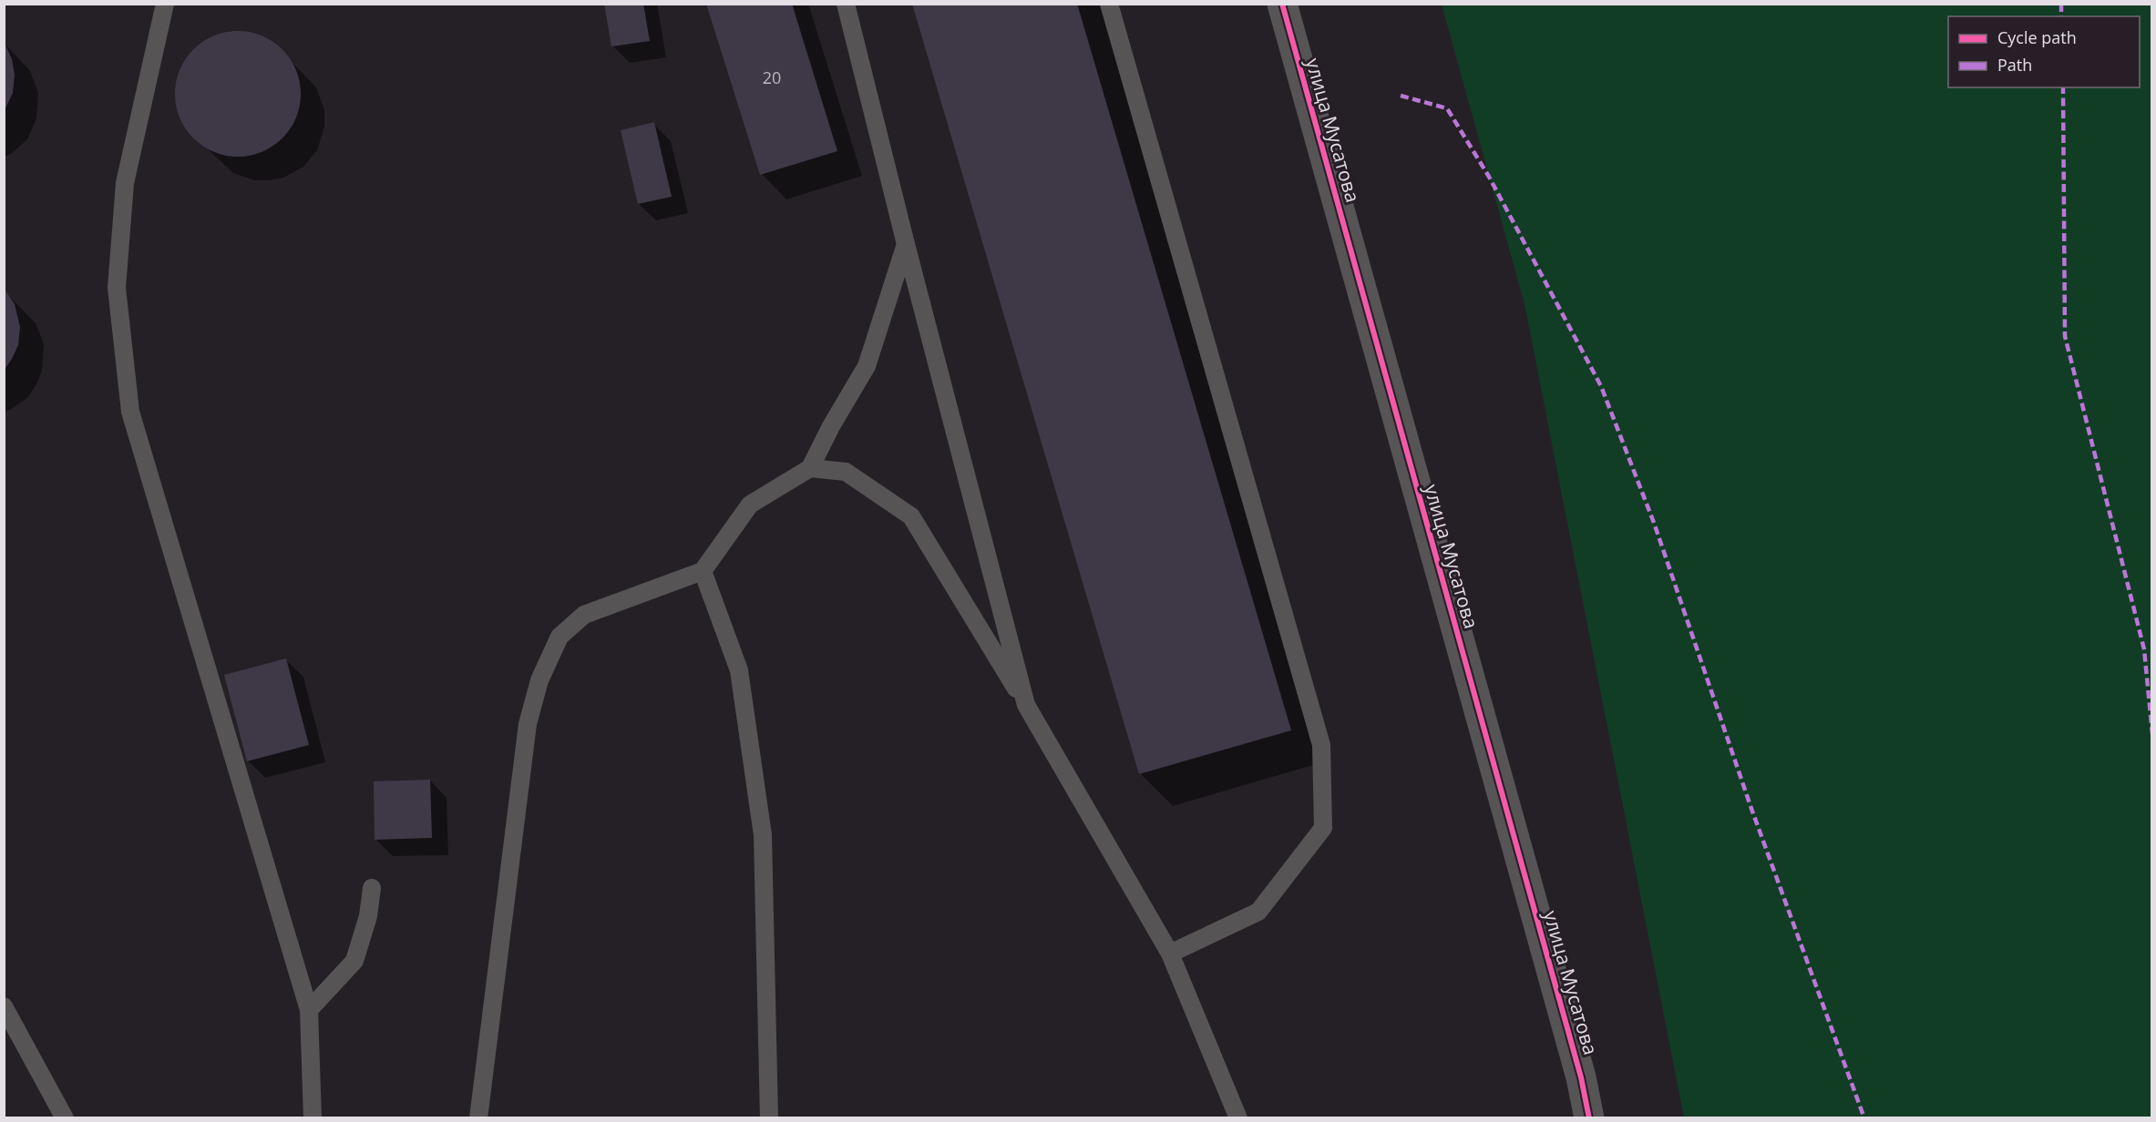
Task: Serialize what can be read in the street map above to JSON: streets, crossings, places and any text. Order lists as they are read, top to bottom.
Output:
{
  "streets": {
    "street": ["улица Мусатова"]
  },
  "house_numbers": ["20"],
  "legend": ["Cycle path", "Path"]
}
